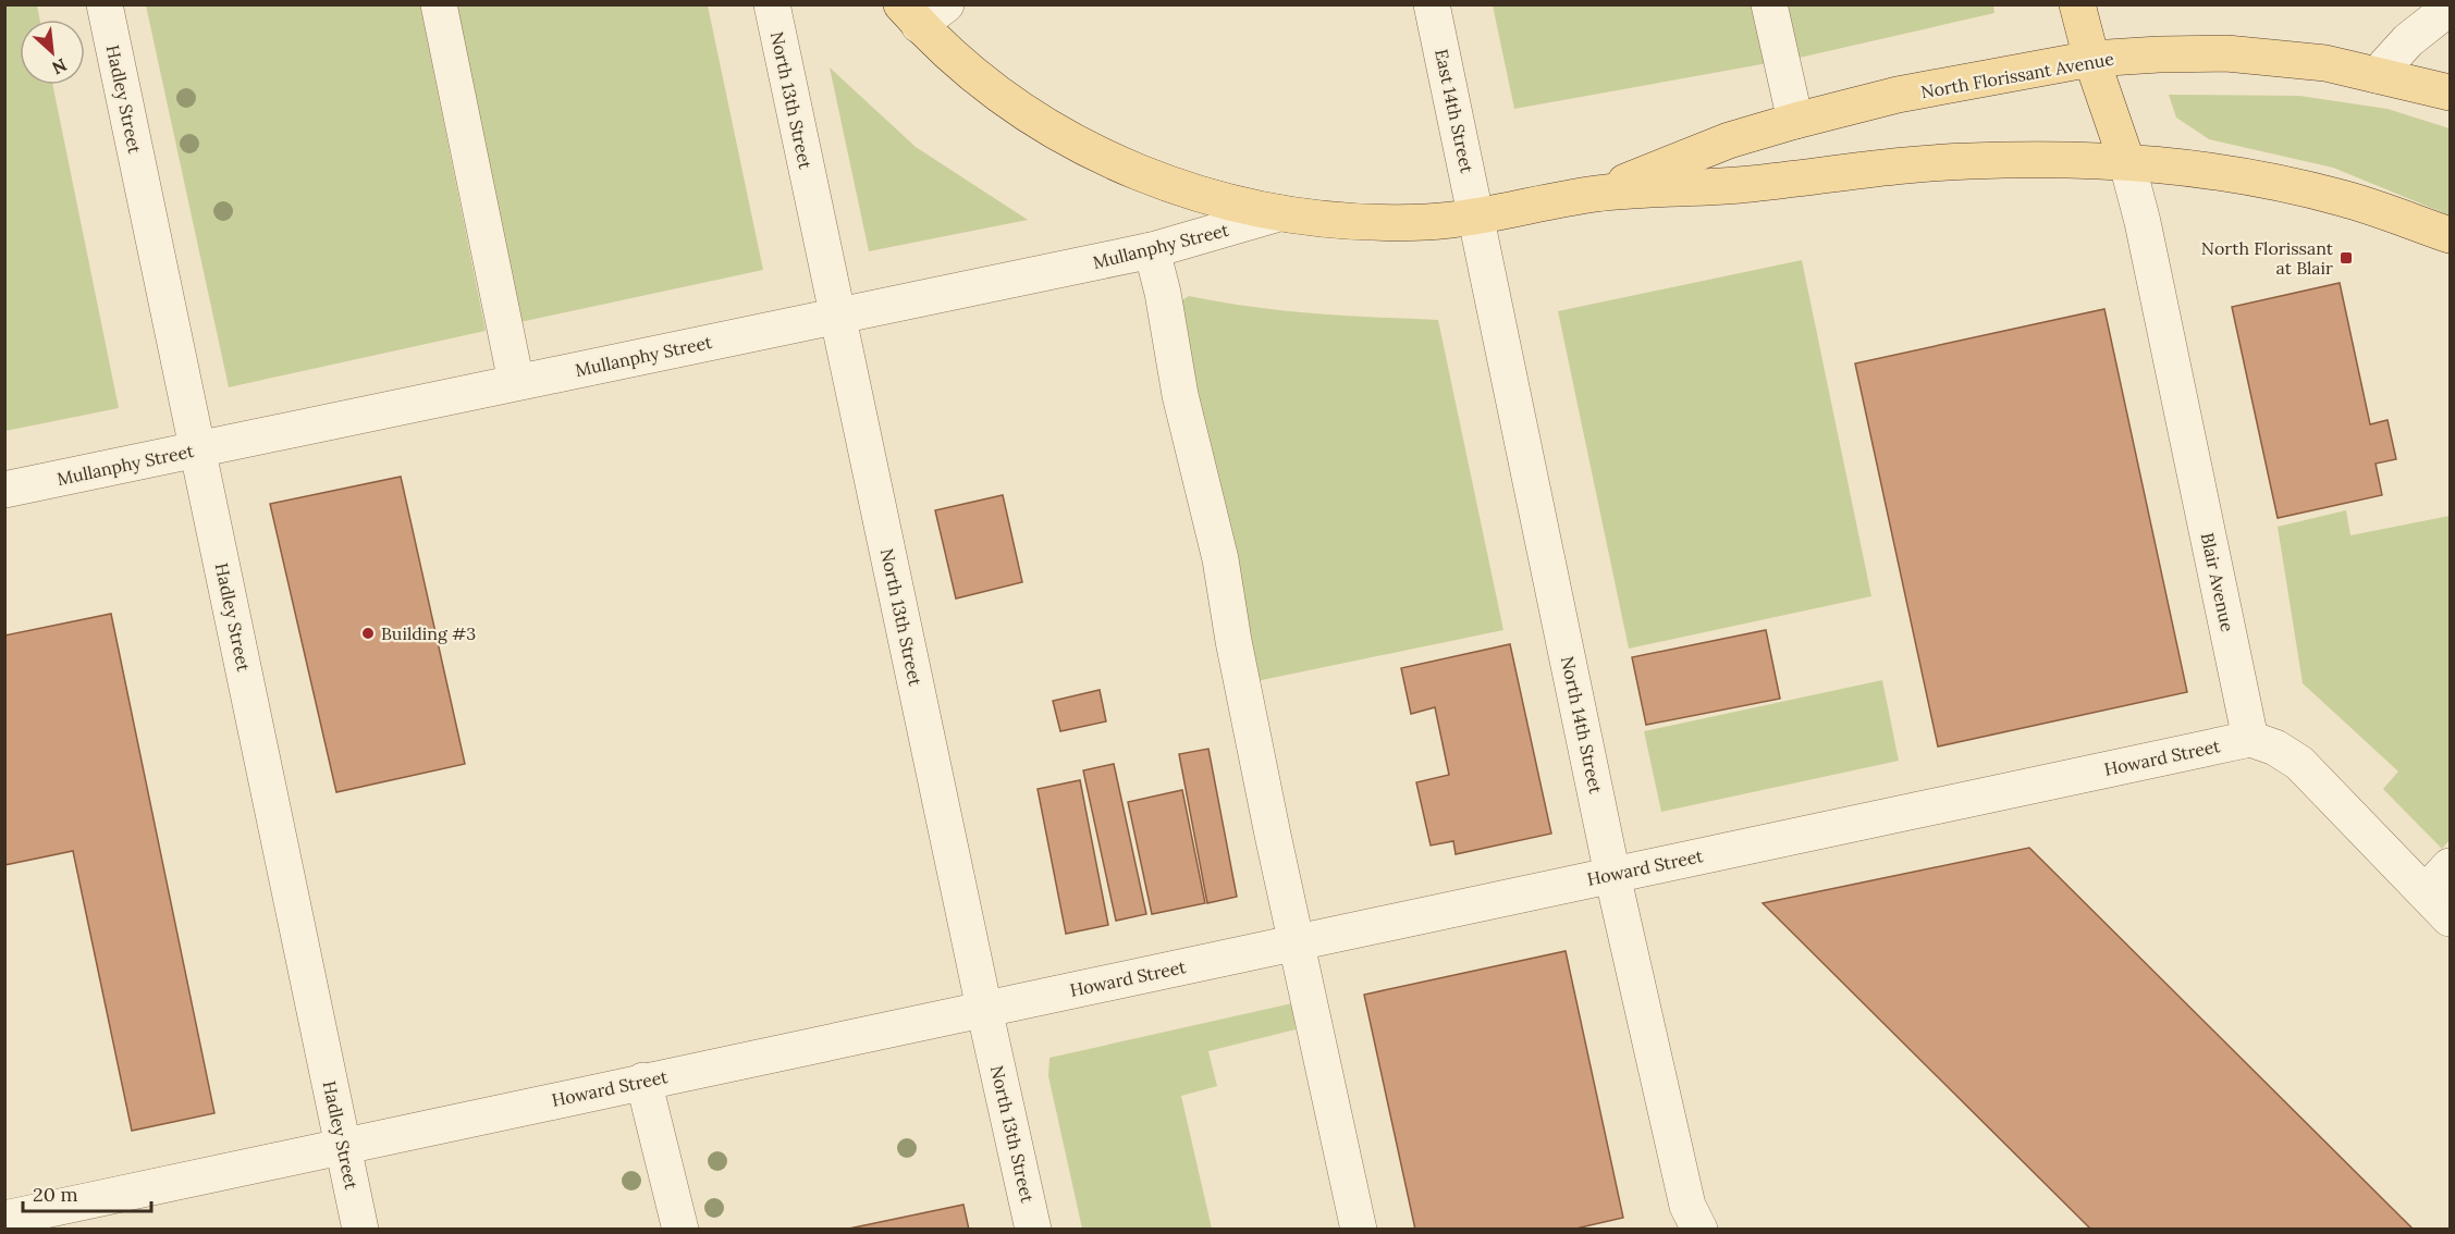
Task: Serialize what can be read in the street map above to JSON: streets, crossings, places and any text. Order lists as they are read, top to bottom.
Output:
{
  "streets": {
    "main road": ["North Florissant Avenue"],
    "street": [
      "Hadley Street",
      "North 13th Street",
      "East 14th Street",
      "Mullanphy Street",
      "Blair Avenue",
      "North 14th Street",
      "Howard Street"
    ]
  },
  "crossings": [
    ["North Florissant Avenue", "East 14th Street"],
    ["North Florissant Avenue", "Mullanphy Street"],
    ["North Florissant Avenue", "Blair Avenue"],
    ["North Florissant Avenue", "North 14th Street"],
    ["Hadley Street", "Mullanphy Street"],
    ["Hadley Street", "Howard Street"],
    ["North 13th Street", "Mullanphy Street"],
    ["North 13th Street", "Howard Street"],
    ["East 14th Street", "North 14th Street"],
    ["Blair Avenue", "Howard Street"],
    ["North 14th Street", "Howard Street"]
  ],
  "places": {
    "transit": ["North Florissant at Blair"],
    "other": ["Building #3"]
  },
  "scale_bar": "20 m",
  "north": "bottom right"
}
